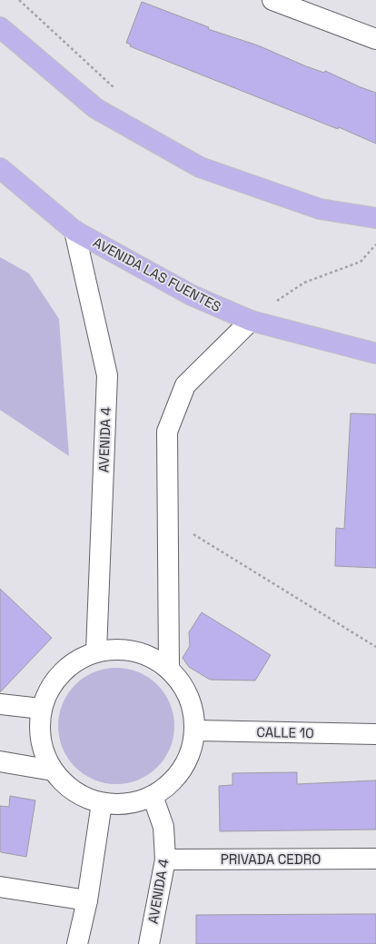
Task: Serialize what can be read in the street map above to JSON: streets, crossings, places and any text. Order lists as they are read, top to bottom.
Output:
{
  "streets": {
    "main road": [
      "AVENIDA LAS FUENTES",
      "AVENIDA 4",
      "CALLE 10",
      "PRIVADA CEDRO"
    ]
  },
  "crossings": [
    ["AVENIDA LAS FUENTES", "AVENIDA 4"],
    ["AVENIDA 4", "PRIVADA CEDRO"]
  ]
}
